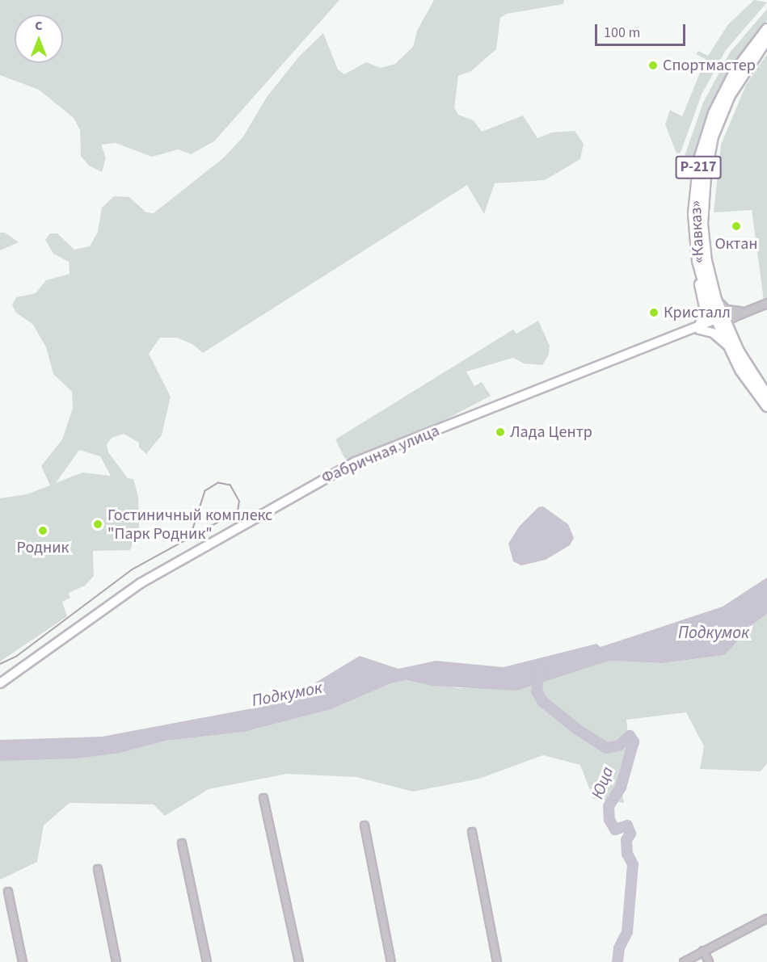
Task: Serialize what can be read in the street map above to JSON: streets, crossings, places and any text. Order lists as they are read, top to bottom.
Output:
{
  "streets": {
    "main road": ["Р-217", "«Кавказ»", "Фабричная улица"]
  },
  "crossings": [
    ["«Кавказ»", "Фабричная улица"]
  ],
  "water": ["Подкумок", "Юца"],
  "places": [
    "Спортмастер",
    "Октан",
    "Кристалл",
    "Лада Центр",
    "Гостиничный комплекс \"Парк Родник\"",
    "Родник"
  ],
  "scale_bar": "100 m",
  "north": "top"
}
